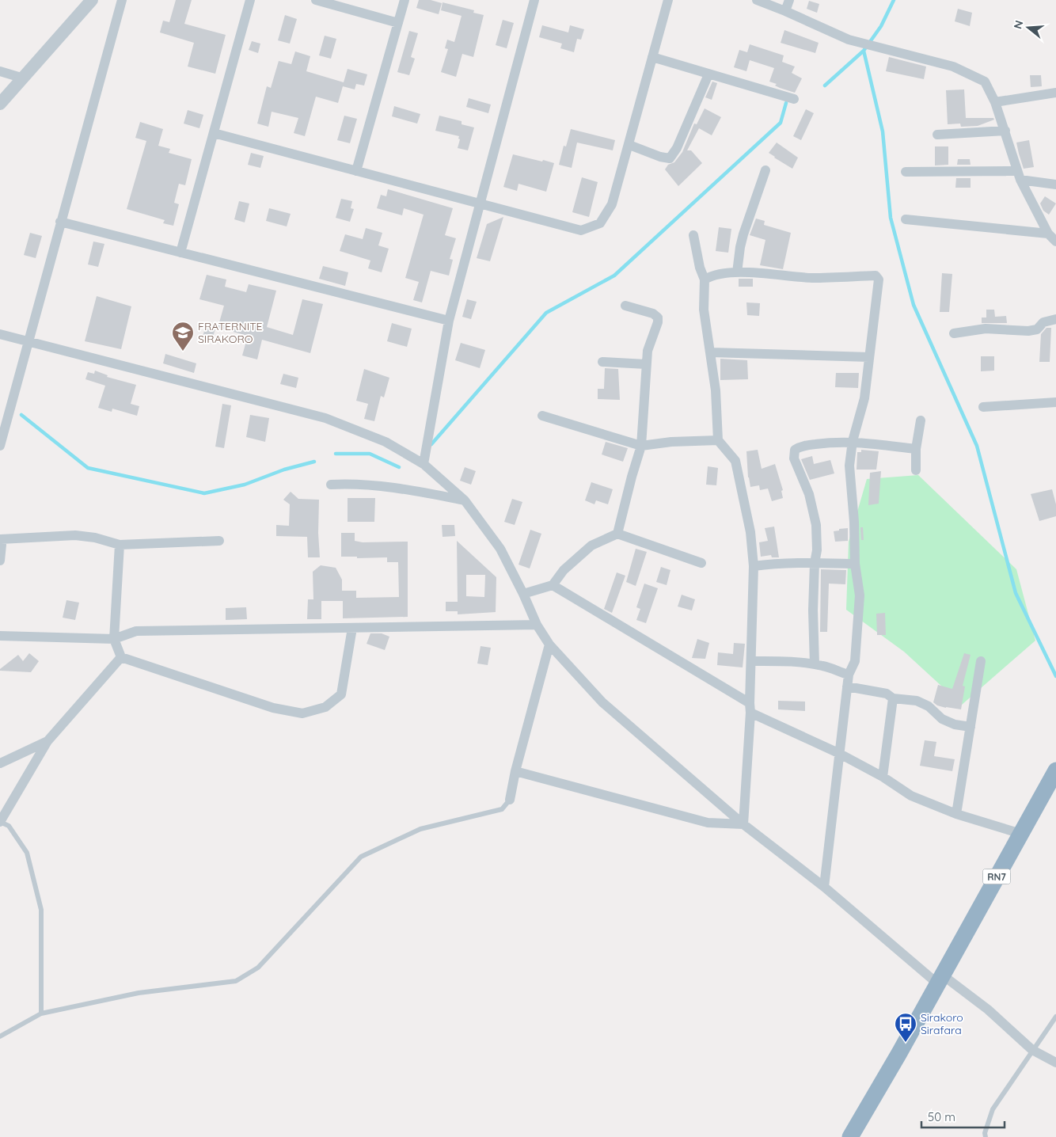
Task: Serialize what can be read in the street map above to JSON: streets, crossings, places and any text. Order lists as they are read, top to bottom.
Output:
{
  "streets": {
    "highway": ["RN7"]
  },
  "places": {
    "school or university": ["FRATERNITE SIRAKORO"],
    "bus stop": ["Sirakoro Sirafara"]
  },
  "scale_bar": "50 m",
  "north": "left"
}
